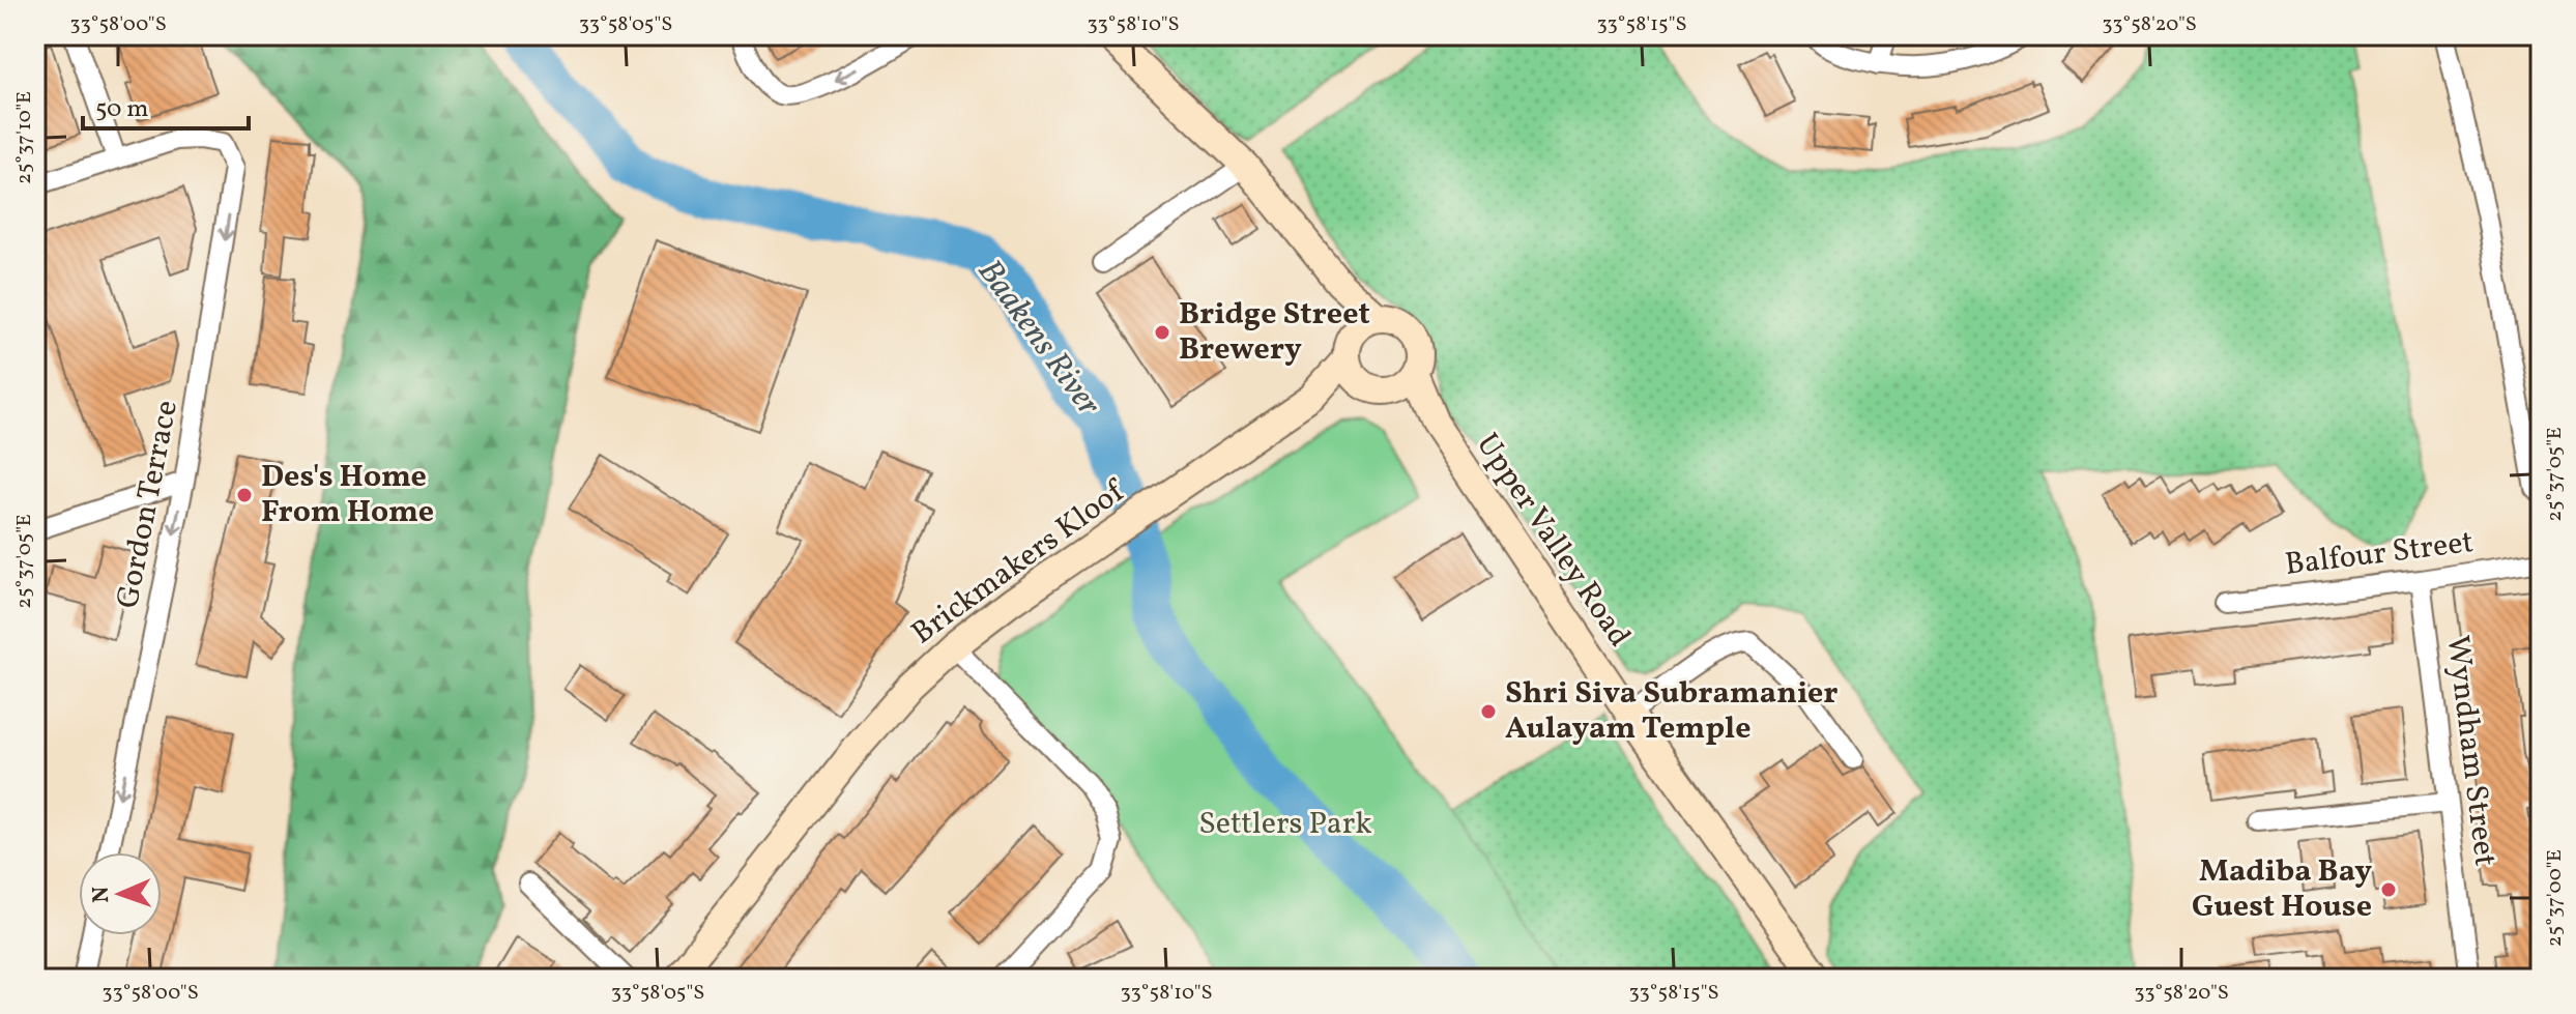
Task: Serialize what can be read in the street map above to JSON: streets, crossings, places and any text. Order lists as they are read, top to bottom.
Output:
{
  "streets": {
    "street": [
      "Gordon Terrace",
      "Upper Valley Road",
      "Balfour Street",
      "Brickmakers Kloof",
      "Wyndham Street"
    ]
  },
  "crossings": [
    ["Upper Valley Road", "Brickmakers Kloof"],
    ["Balfour Street", "Wyndham Street"]
  ],
  "one_way": ["Gordon Terrace"],
  "water": ["Baakens River"],
  "parks": ["Settlers Park"],
  "places": [
    "Bridge Street Brewery",
    "Des's Home From Home",
    "Shri Siva Subramanier Aulayam Temple",
    "Madiba Bay Guest House"
  ],
  "scale_bar": "50 m",
  "north": "left",
  "coordinates": [
    "33°58'00\"S",
    "33°58'05\"S",
    "33°58'10\"S",
    "33°58'15\"S",
    "33°58'20\"S",
    "25°37'10\"E",
    "25°37'05\"E",
    "25°37'00\"E"
  ]
}
